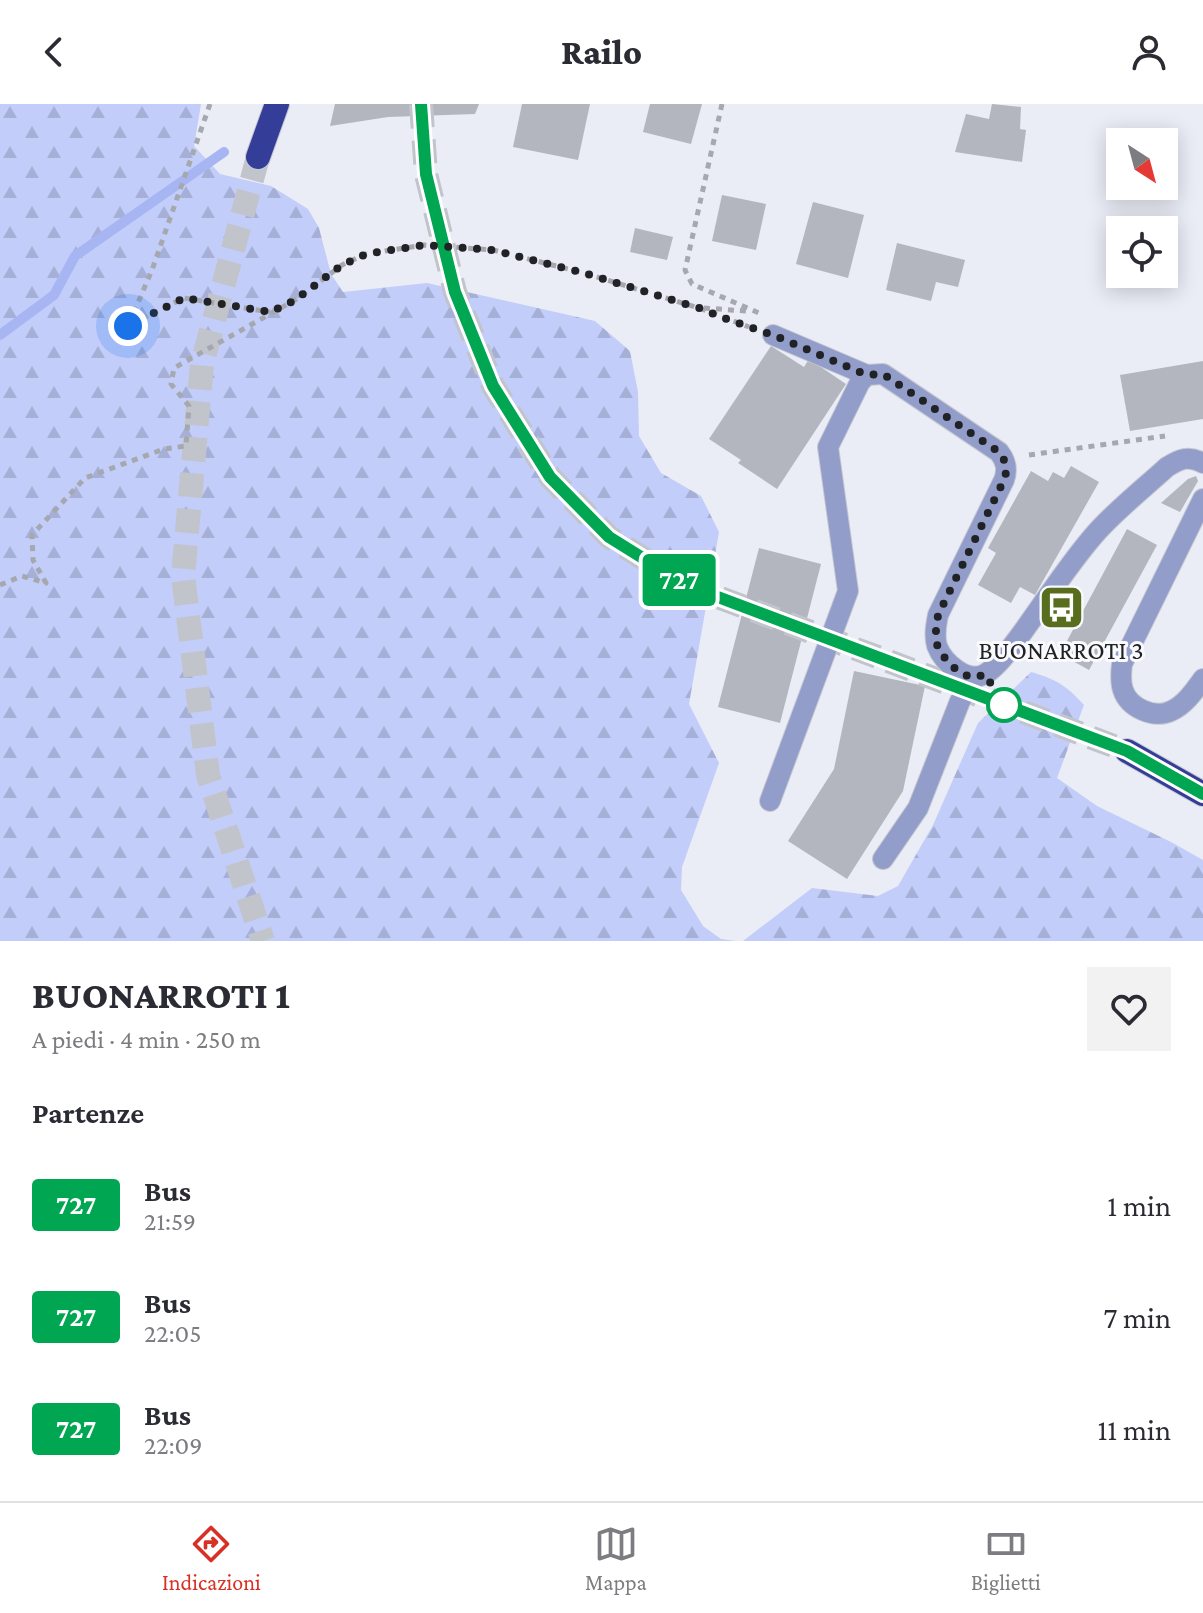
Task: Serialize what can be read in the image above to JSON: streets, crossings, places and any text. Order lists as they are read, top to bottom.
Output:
{
  "places": {
    "bus stop": ["BUONARROTI 3"]
  },
  "lines": ["bus line 727"],
  "north": "bottom right",
  "page": {
    "header": "Railo",
    "on_map": "727",
    "heading": [
      ["BUONARROTI 1", "A piedi · 4 min · 250 m"],
      "Partenze"
    ],
    "list": [
      {
        "mark": "727",
        "name": "Bus",
        "note": "21:59",
        "value": "1 min"
      },
      {
        "mark": "727",
        "name": "Bus",
        "note": "22:05",
        "value": "7 min"
      },
      {
        "mark": "727",
        "name": "Bus",
        "note": "22:09",
        "value": "11 min"
      }
    ],
    "tabs": ["Indicazioni", "Mappa", "Biglietti"]
  }
}
